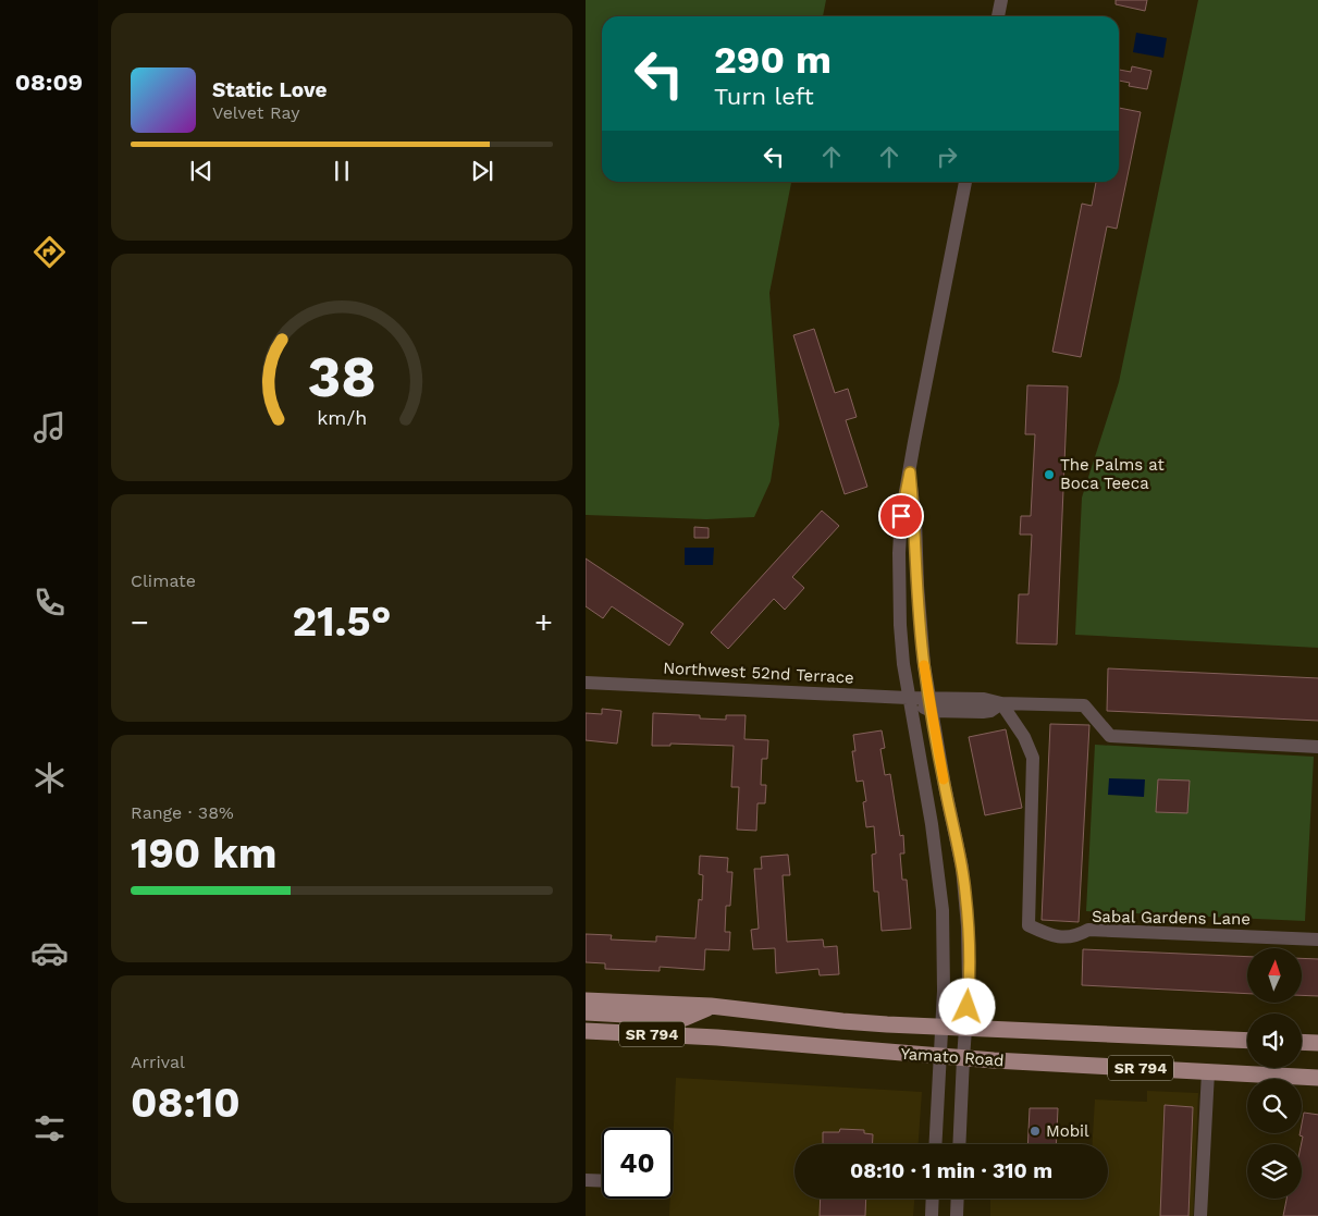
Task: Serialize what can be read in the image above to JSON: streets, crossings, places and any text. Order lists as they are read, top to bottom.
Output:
{
  "streets": {
    "main road": ["SR 794", "Yamato Road"],
    "street": ["Northwest 52nd Terrace", "Sabal Gardens Lane"]
  },
  "places": ["The Palms at Boca Teeca", "Mobil"],
  "north": "top",
  "page": {
    "tabs": "08:09",
    "turn": ["290 m", "Turn left"],
    "song": ["Static Love", "Velvet Ray"],
    "tile": [
      "Climate",
      ["Range · 38%", "190 km"],
      ["Arrival", "08:10"]
    ],
    "heat": ["−", "21.5°", "+"],
    "limit": "40",
    "trip": "08:10 · 1 min · 310 m",
    "gauge": ["38", "km/h"]
  }
}
